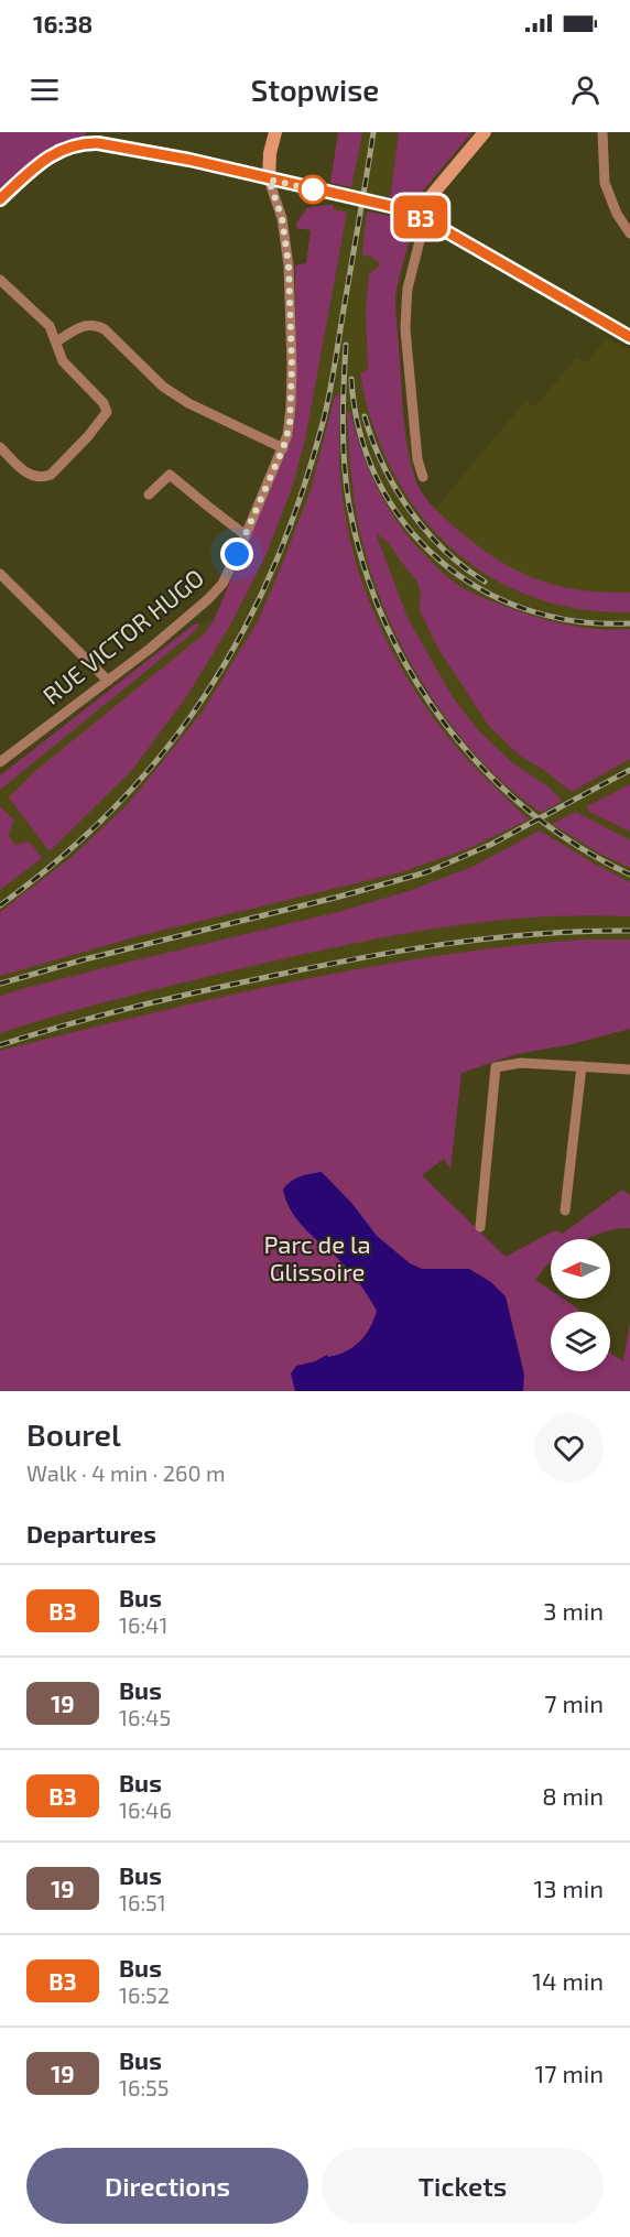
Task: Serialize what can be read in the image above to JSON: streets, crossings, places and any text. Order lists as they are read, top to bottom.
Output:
{
  "streets": {
    "street": ["RUE VICTOR HUGO"]
  },
  "parks": ["Parc de la Glissoire"],
  "lines": ["bus line B3"],
  "north": "left",
  "page": {
    "status": "16:38",
    "header": "Stopwise",
    "on_map": "B3",
    "heading": [
      ["Bourel", "Walk · 4 min · 260 m"],
      "Departures"
    ],
    "list": [
      {
        "mark": "B3",
        "name": "Bus",
        "note": "16:41",
        "value": "3 min"
      },
      {
        "mark": "19",
        "name": "Bus",
        "note": "16:45",
        "value": "7 min"
      },
      {
        "mark": "B3",
        "name": "Bus",
        "note": "16:46",
        "value": "8 min"
      },
      {
        "mark": "19",
        "name": "Bus",
        "note": "16:51",
        "value": "13 min"
      },
      {
        "mark": "B3",
        "name": "Bus",
        "note": "16:52",
        "value": "14 min"
      },
      {
        "mark": "19",
        "name": "Bus",
        "note": "16:55",
        "value": "17 min"
      }
    ],
    "buttons": ["Directions", "Tickets"]
  }
}
